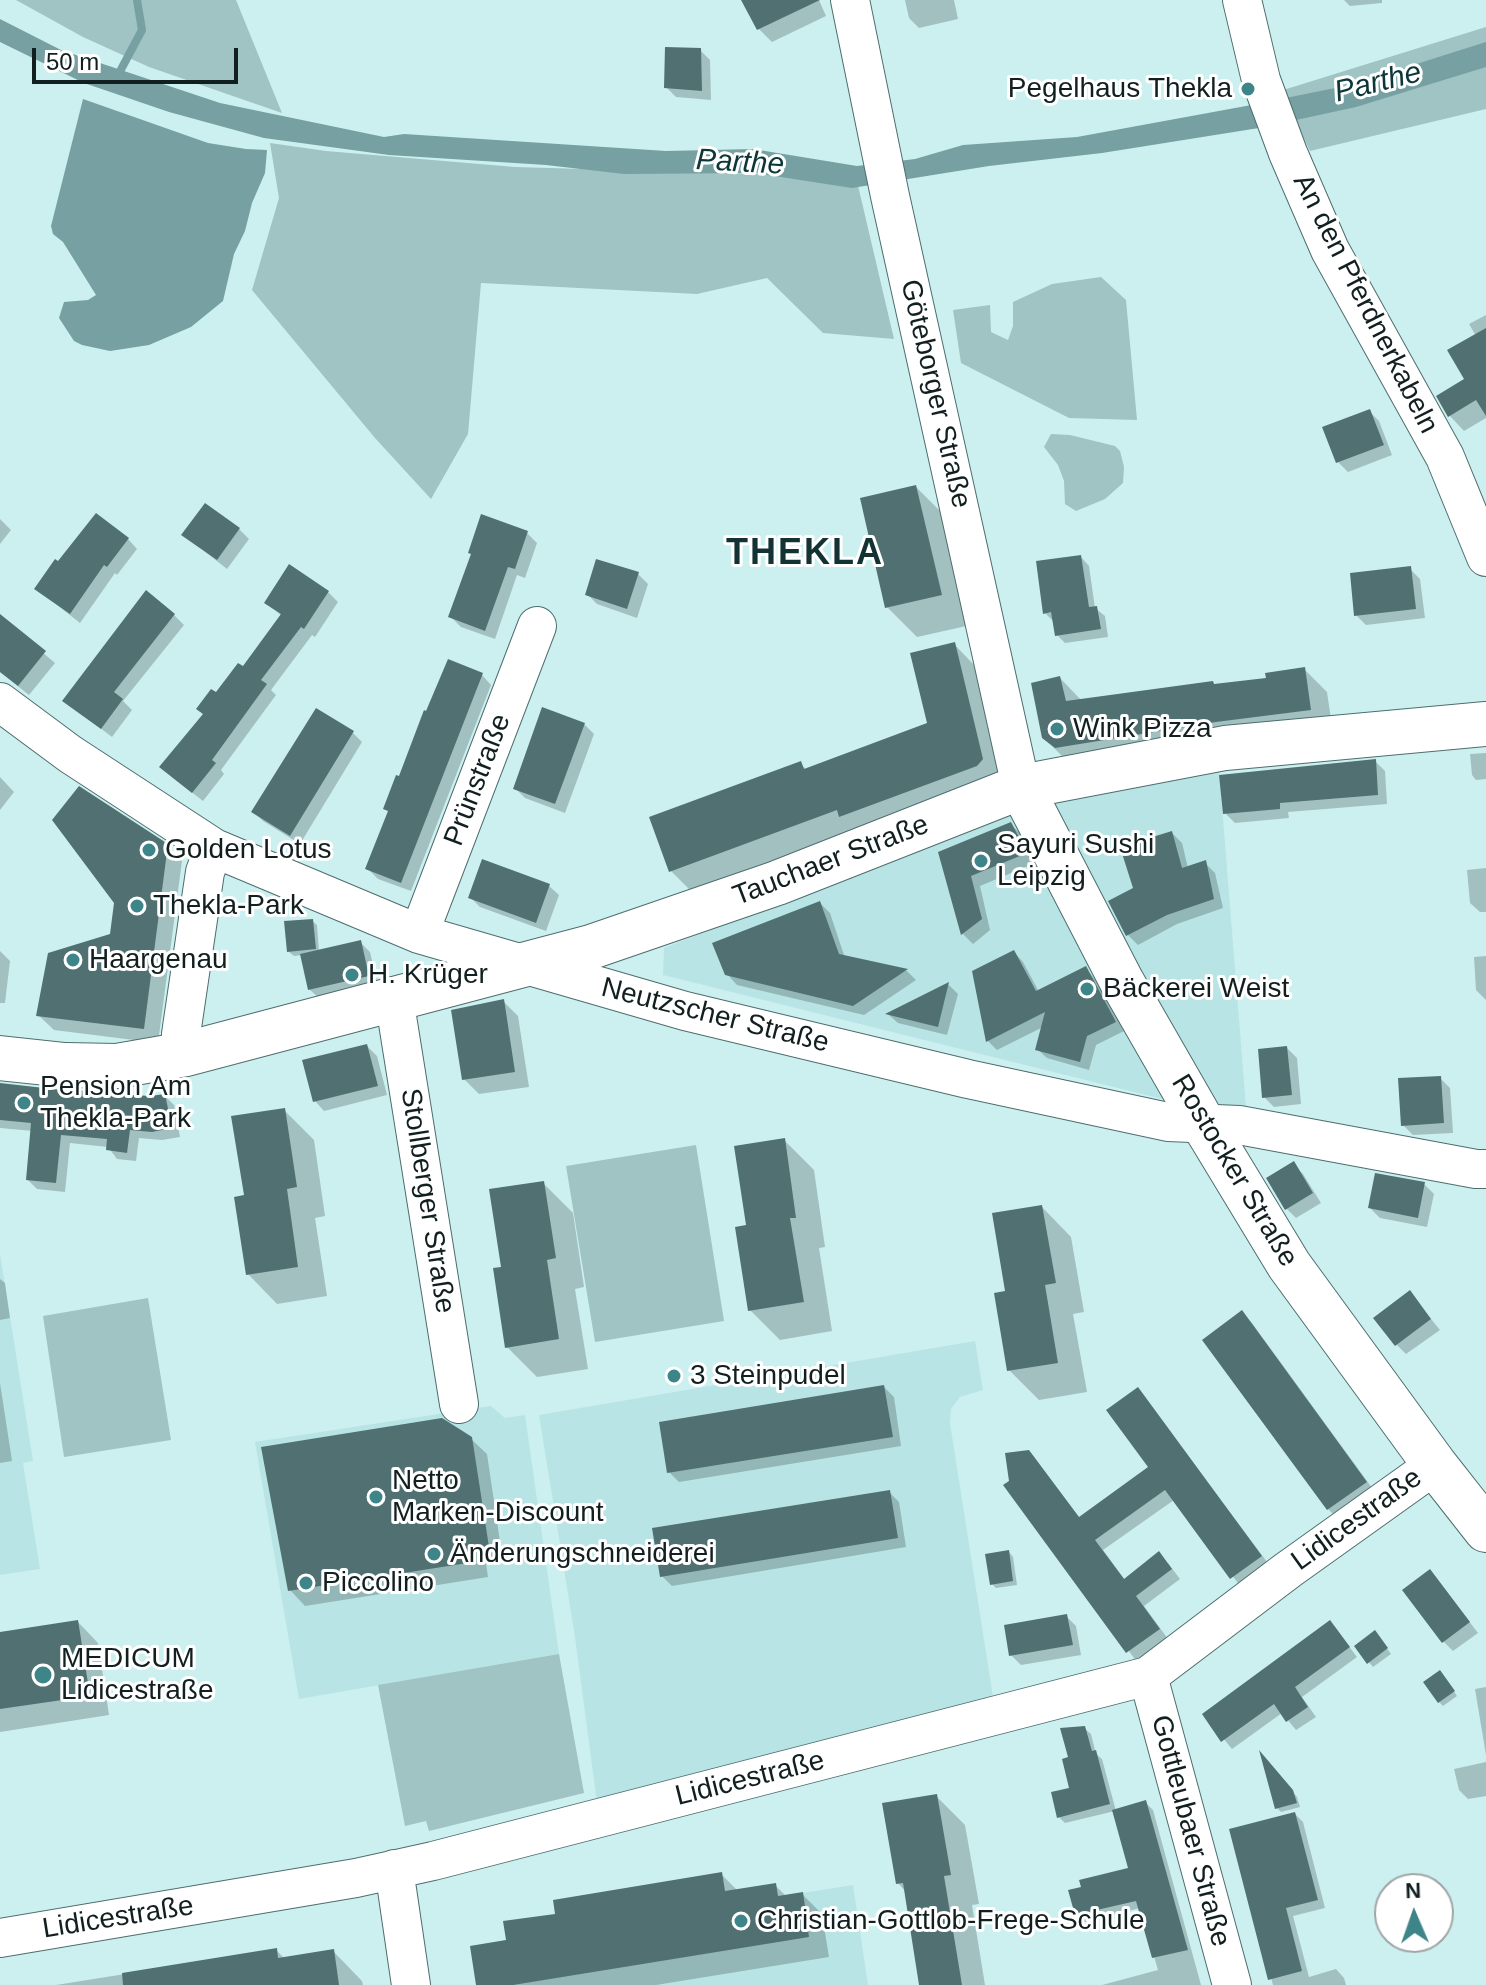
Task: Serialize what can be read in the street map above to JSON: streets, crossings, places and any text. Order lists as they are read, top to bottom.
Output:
{
  "streets": {
    "main road": ["Tauchaer Straße", "Rostocker Straße"],
    "street": [
      "An den Pferdnerkabeln",
      "Göteborger Straße",
      "Prünstraße",
      "Neutzscher Straße",
      "Stollberger Straße",
      "Lidicestraße",
      "Gottleubaer Straße"
    ]
  },
  "crossings": [
    ["Göteborger Straße", "Tauchaer Straße"],
    ["Göteborger Straße", "Rostocker Straße"],
    ["Prünstraße", "Neutzscher Straße"],
    ["Tauchaer Straße", "Neutzscher Straße"],
    ["Tauchaer Straße", "Rostocker Straße"],
    ["Tauchaer Straße", "Stollberger Straße"],
    ["Neutzscher Straße", "Rostocker Straße"],
    ["Rostocker Straße", "Lidicestraße"],
    ["Lidicestraße", "Gottleubaer Straße"]
  ],
  "districts": ["THEKLA"],
  "water": ["Parthe"],
  "places": [
    "Pegelhaus Thekla",
    "Wink Pizza",
    "Golden Lotus",
    "Sayuri Sushi Leipzig",
    "Thekla-Park",
    "Haargenau",
    "H. Krüger",
    "Bäckerei Weist",
    "Pension Am Thekla-Park",
    "3 Steinpudel",
    "Netto Marken-Discount",
    "Änderungschneiderei",
    "Piccolino",
    "MEDICUM Lidicestraße",
    "Christian-Gottlob-Frege-Schule"
  ],
  "scale_bar": "50 m",
  "north": "top"
}
